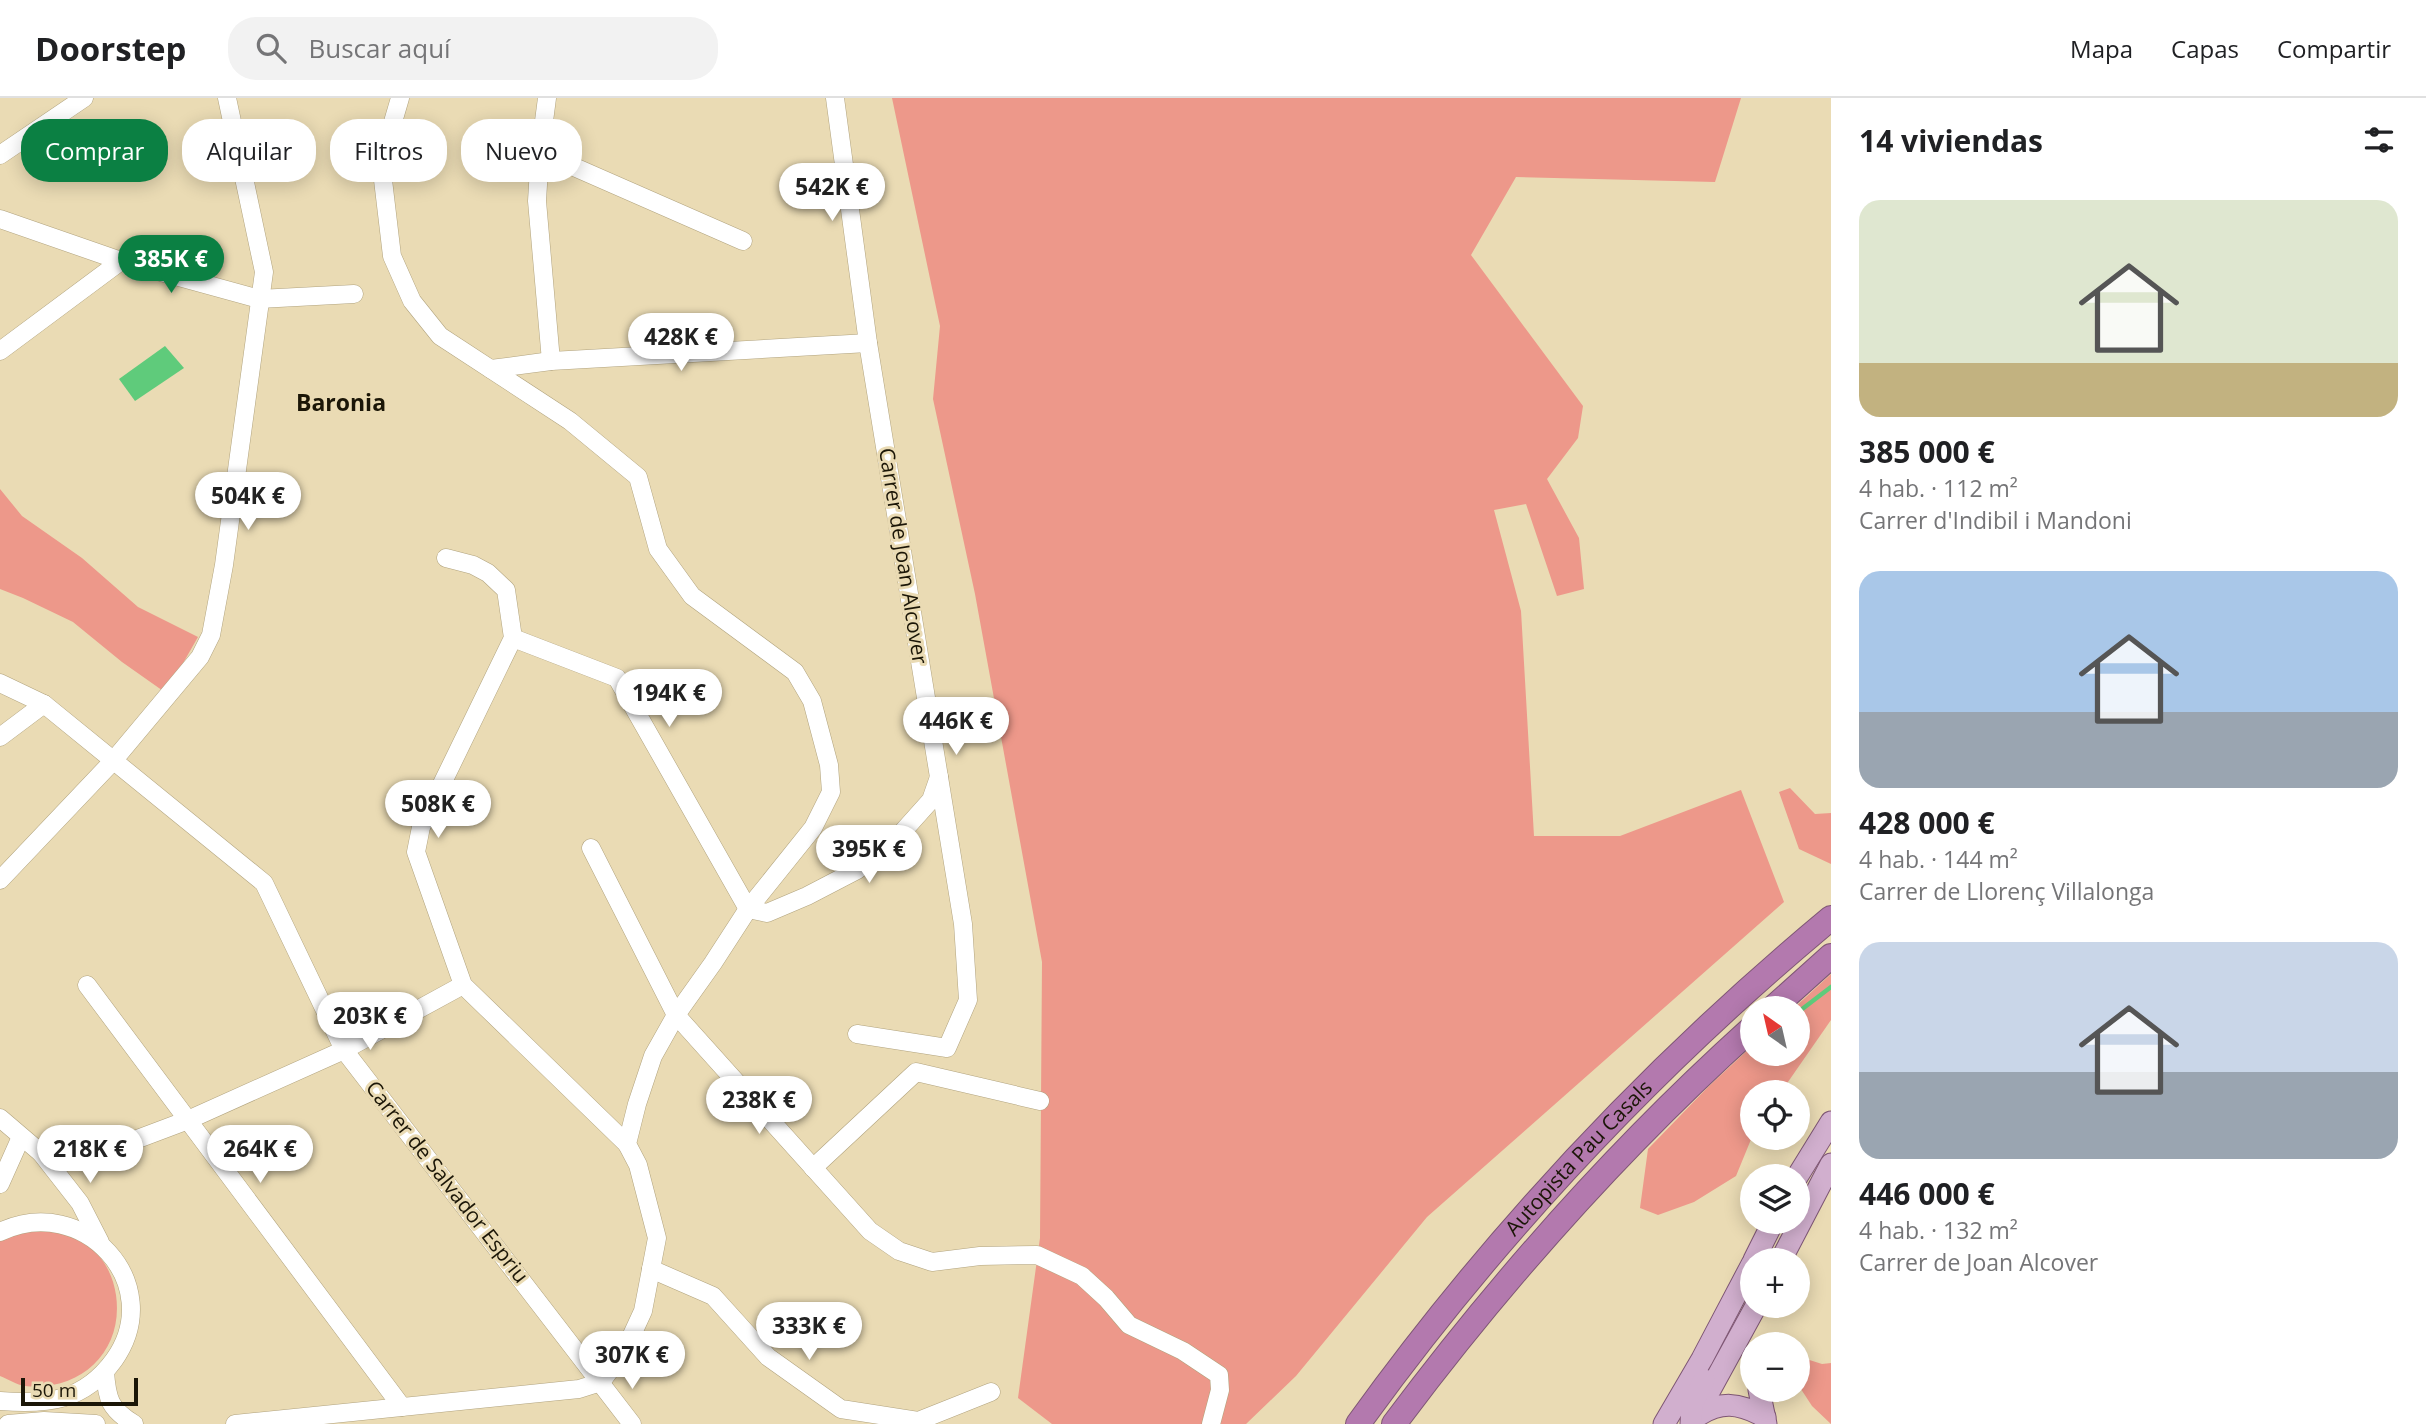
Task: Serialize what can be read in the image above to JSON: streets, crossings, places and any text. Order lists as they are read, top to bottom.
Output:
{
  "streets": {
    "highway": ["Autopista Pau Casals"],
    "street": ["Carrer de Joan Alcover", "Carrer de Salvador Espriu"]
  },
  "districts": ["Baronia"],
  "scale_bar": "50 m",
  "north": "top left",
  "page": {
    "header": "Doorstep",
    "search": "Buscar aquí",
    "nav": ["Mapa", "Capas", "Compartir"],
    "heading": "14 viviendas",
    "chip": [
      "Comprar",
      "Alquilar",
      "Filtros",
      "Nuevo"
    ],
    "price": [
      "542K €",
      "385K €",
      "428K €",
      "504K €",
      "194K €",
      "446K €",
      "508K €",
      "395K €",
      "203K €",
      "238K €",
      "218K €",
      "264K €",
      "333K €",
      "307K €"
    ],
    "list": [
      {
        "name": "385 000 €",
        "note": "4 hab. · 112 m² · Carrer d'Indibil i Mandoni"
      },
      {
        "name": "428 000 €",
        "note": "4 hab. · 144 m² · Carrer de Llorenç Villalonga"
      },
      {
        "name": "446 000 €",
        "note": "4 hab. · 132 m² · Carrer de Joan Alcover"
      }
    ],
    "map_buttons": ["+", "−"],
    "scale": "50 m"
  }
}
